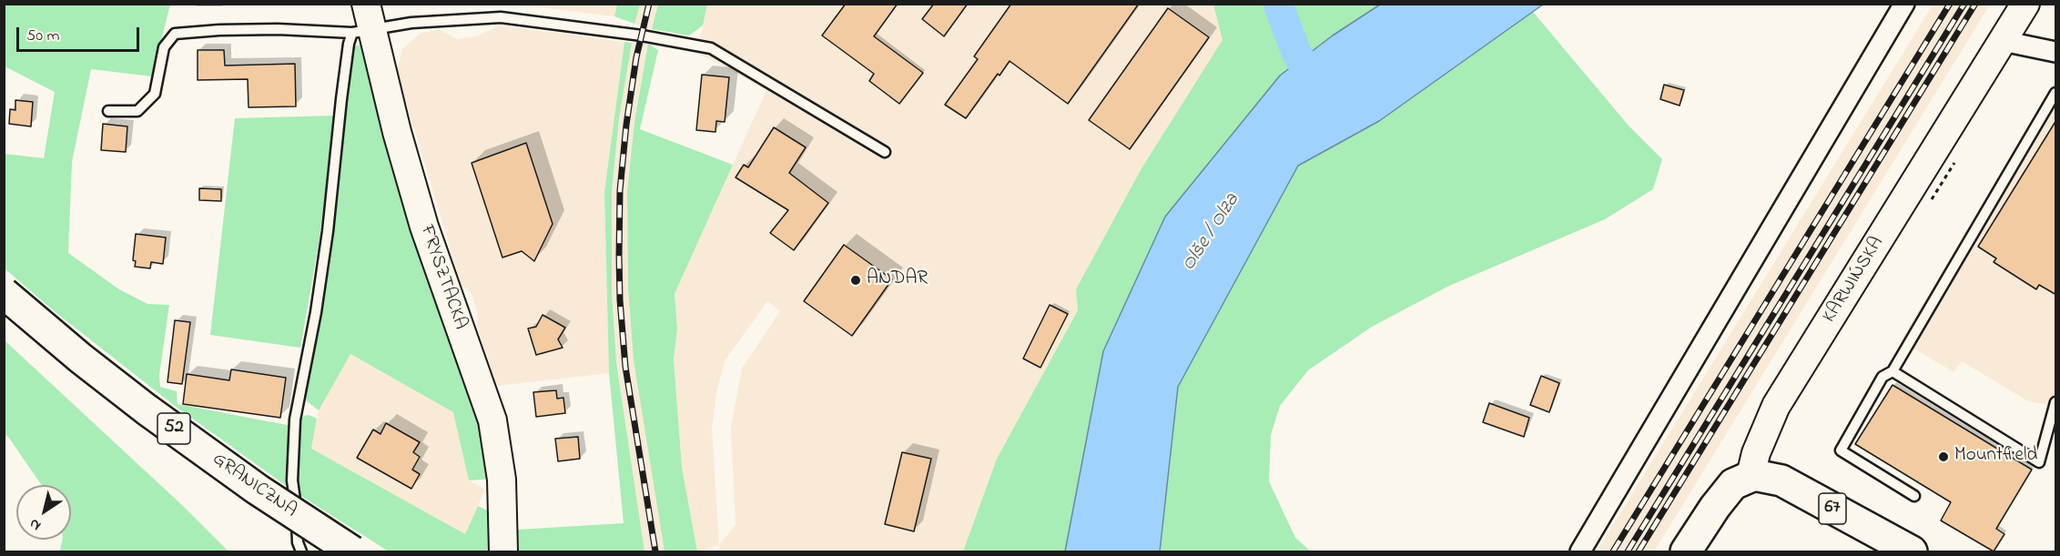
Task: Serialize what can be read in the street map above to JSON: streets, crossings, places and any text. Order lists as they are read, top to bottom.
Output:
{
  "streets": {
    "main road": ["52", "GRANICZNA", "67"],
    "street": ["FRYSZTACKA", "KARWIŃSKA"]
  },
  "crossings": [
    ["KARWIŃSKA", "67"]
  ],
  "water": ["Olše / Olza"],
  "places": ["ANDAR", "Mountfield"],
  "scale_bar": "50 m",
  "north": "bottom left"
}
